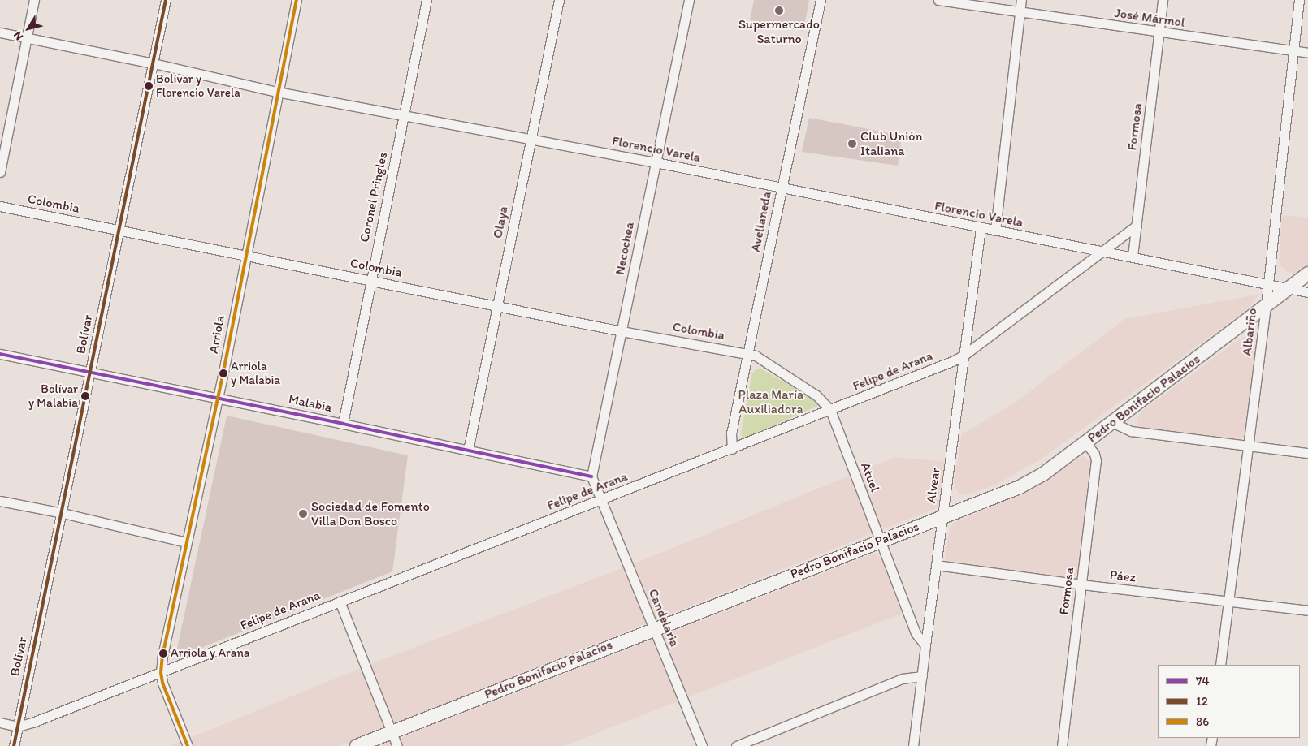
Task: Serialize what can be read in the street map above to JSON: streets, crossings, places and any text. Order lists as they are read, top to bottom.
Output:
{
  "streets": {
    "street": [
      "José Mármol",
      "Formosa",
      "Florencio Varela",
      "Coronel Pringles",
      "Colombia",
      "Avellaneda",
      "Olaya",
      "Necochea",
      "Albariño",
      "Bolívar",
      "Arriola",
      "Felipe de Arana",
      "Pedro Bonifacio Palacios",
      "Malabia",
      "Atuel",
      "Alvear",
      "Páez",
      "Candelaria"
    ]
  },
  "crossings": [
    ["José Mármol", "Formosa"],
    ["José Mármol", "Albariño"],
    ["Formosa", "Florencio Varela"],
    ["Formosa", "Felipe de Arana"],
    ["Formosa", "Pedro Bonifacio Palacios"],
    ["Formosa", "Páez"],
    ["Florencio Varela", "Coronel Pringles"],
    ["Florencio Varela", "Avellaneda"],
    ["Florencio Varela", "Olaya"],
    ["Florencio Varela", "Necochea"],
    ["Florencio Varela", "Albariño"],
    ["Florencio Varela", "Bolívar"],
    ["Florencio Varela", "Arriola"],
    ["Florencio Varela", "Felipe de Arana"],
    ["Florencio Varela", "Pedro Bonifacio Palacios"],
    ["Florencio Varela", "Alvear"],
    ["Coronel Pringles", "Colombia"],
    ["Coronel Pringles", "Malabia"],
    ["Colombia", "Avellaneda"],
    ["Colombia", "Olaya"],
    ["Colombia", "Necochea"],
    ["Colombia", "Bolívar"],
    ["Colombia", "Arriola"],
    ["Colombia", "Atuel"],
    ["Avellaneda", "Felipe de Arana"],
    ["Avellaneda", "Atuel"],
    ["Olaya", "Malabia"],
    ["Necochea", "Malabia"],
    ["Albariño", "Pedro Bonifacio Palacios"],
    ["Albariño", "Páez"],
    ["Bolívar", "Felipe de Arana"],
    ["Bolívar", "Malabia"],
    ["Arriola", "Felipe de Arana"],
    ["Arriola", "Malabia"],
    ["Felipe de Arana", "Atuel"],
    ["Felipe de Arana", "Alvear"],
    ["Felipe de Arana", "Candelaria"],
    ["Pedro Bonifacio Palacios", "Atuel"],
    ["Pedro Bonifacio Palacios", "Alvear"],
    ["Pedro Bonifacio Palacios", "Candelaria"],
    ["Atuel", "Alvear"],
    ["Alvear", "Páez"]
  ],
  "parks": ["Plaza María Auxiliadora"],
  "places": [
    "Supermercado Saturno",
    "Bolívar y Florencio Varela",
    "Club Unión Italiana",
    "Arriola y Malabia",
    "Bolívar y Malabia",
    "Sociedad de Fomento Villa Don Bosco",
    "Arriola y Arana"
  ],
  "lines": ["transit line 12", "transit line 86", "transit line 74"],
  "legend": ["74", "12", "86"],
  "north": "bottom left"
}
